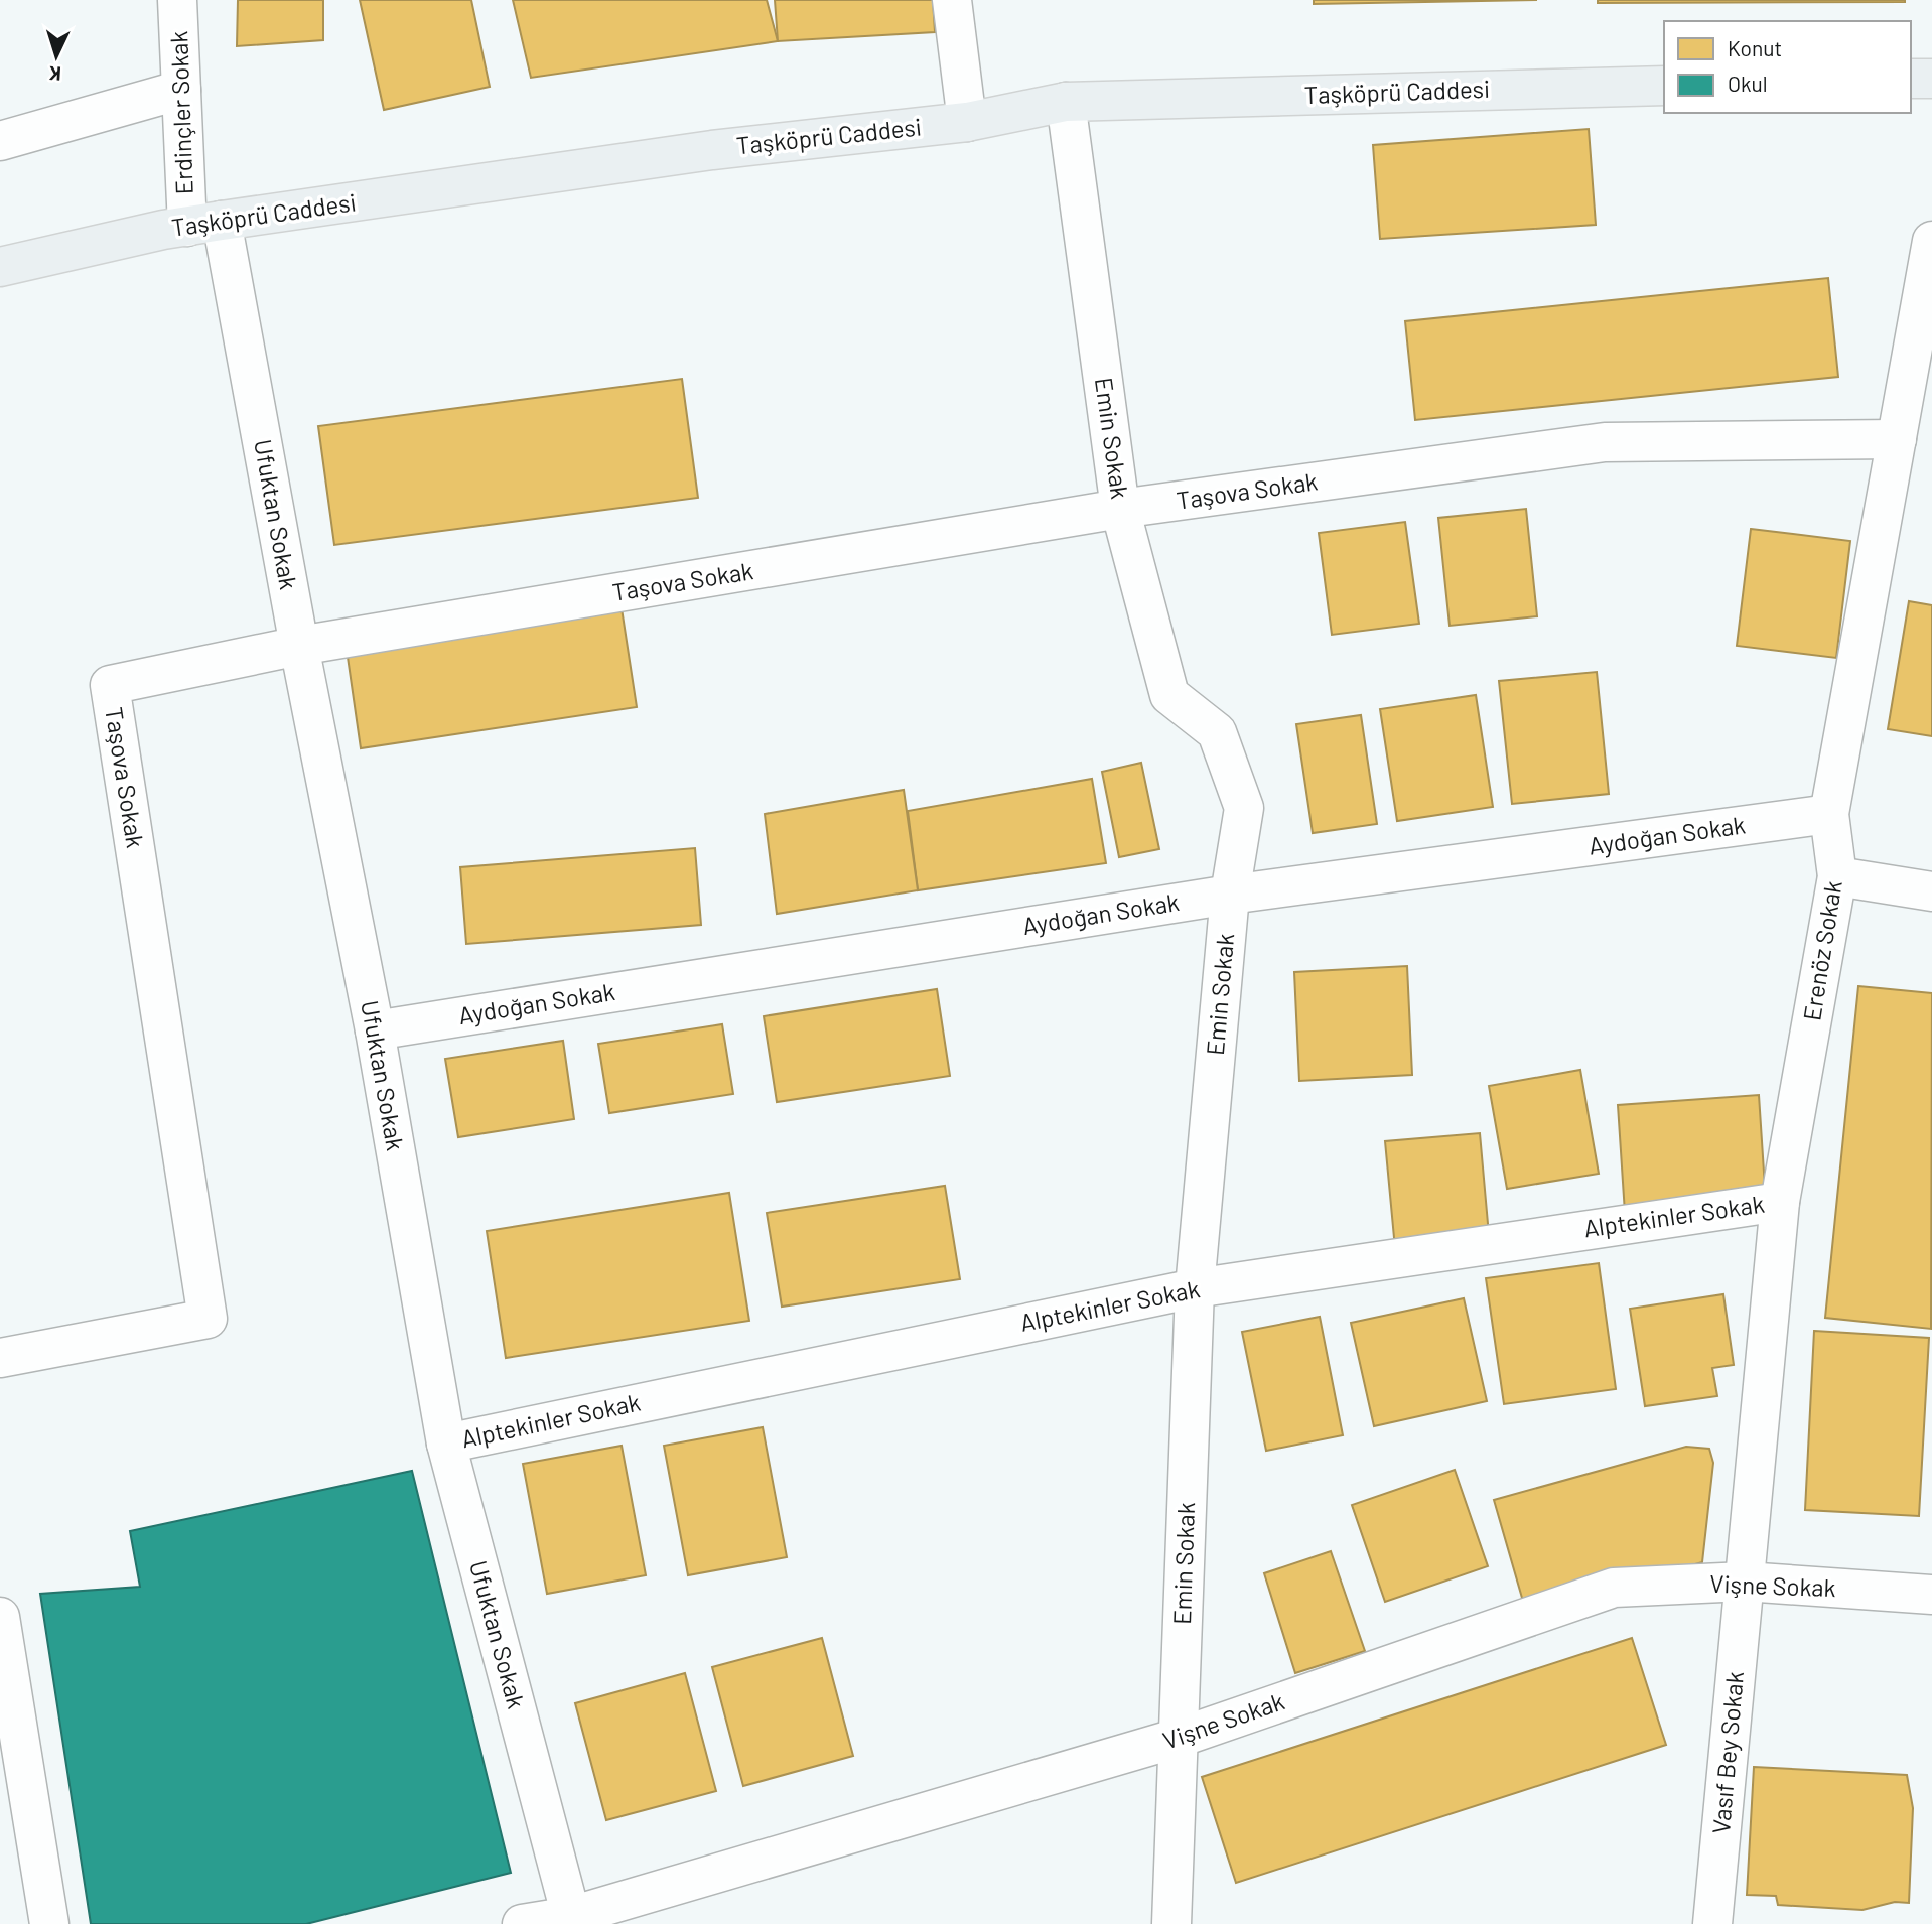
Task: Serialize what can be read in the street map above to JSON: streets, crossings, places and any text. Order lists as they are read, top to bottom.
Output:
{
  "streets": {
    "main road": ["Taşköprü Caddesi"],
    "street": [
      "Erdinçler Sokak",
      "Emin Sokak",
      "Taşova Sokak",
      "Ufuktan Sokak",
      "Aydoğan Sokak",
      "Erenöz Sokak",
      "Alptekinler Sokak",
      "Vişne Sokak",
      "Vasıf Bey Sokak"
    ]
  },
  "crossings": [
    ["Taşköprü Caddesi", "Erdinçler Sokak"],
    ["Taşköprü Caddesi", "Emin Sokak"],
    ["Taşköprü Caddesi", "Ufuktan Sokak"],
    ["Erdinçler Sokak", "Ufuktan Sokak"],
    ["Emin Sokak", "Taşova Sokak"],
    ["Emin Sokak", "Aydoğan Sokak"],
    ["Emin Sokak", "Alptekinler Sokak"],
    ["Emin Sokak", "Vişne Sokak"],
    ["Taşova Sokak", "Ufuktan Sokak"],
    ["Taşova Sokak", "Erenöz Sokak"],
    ["Ufuktan Sokak", "Aydoğan Sokak"],
    ["Ufuktan Sokak", "Alptekinler Sokak"],
    ["Ufuktan Sokak", "Vişne Sokak"],
    ["Aydoğan Sokak", "Erenöz Sokak"],
    ["Erenöz Sokak", "Alptekinler Sokak"],
    ["Erenöz Sokak", "Vişne Sokak"],
    ["Erenöz Sokak", "Vasıf Bey Sokak"],
    ["Vişne Sokak", "Vasıf Bey Sokak"]
  ],
  "legend": ["Konut", "Okul"],
  "north": "bottom"
}
